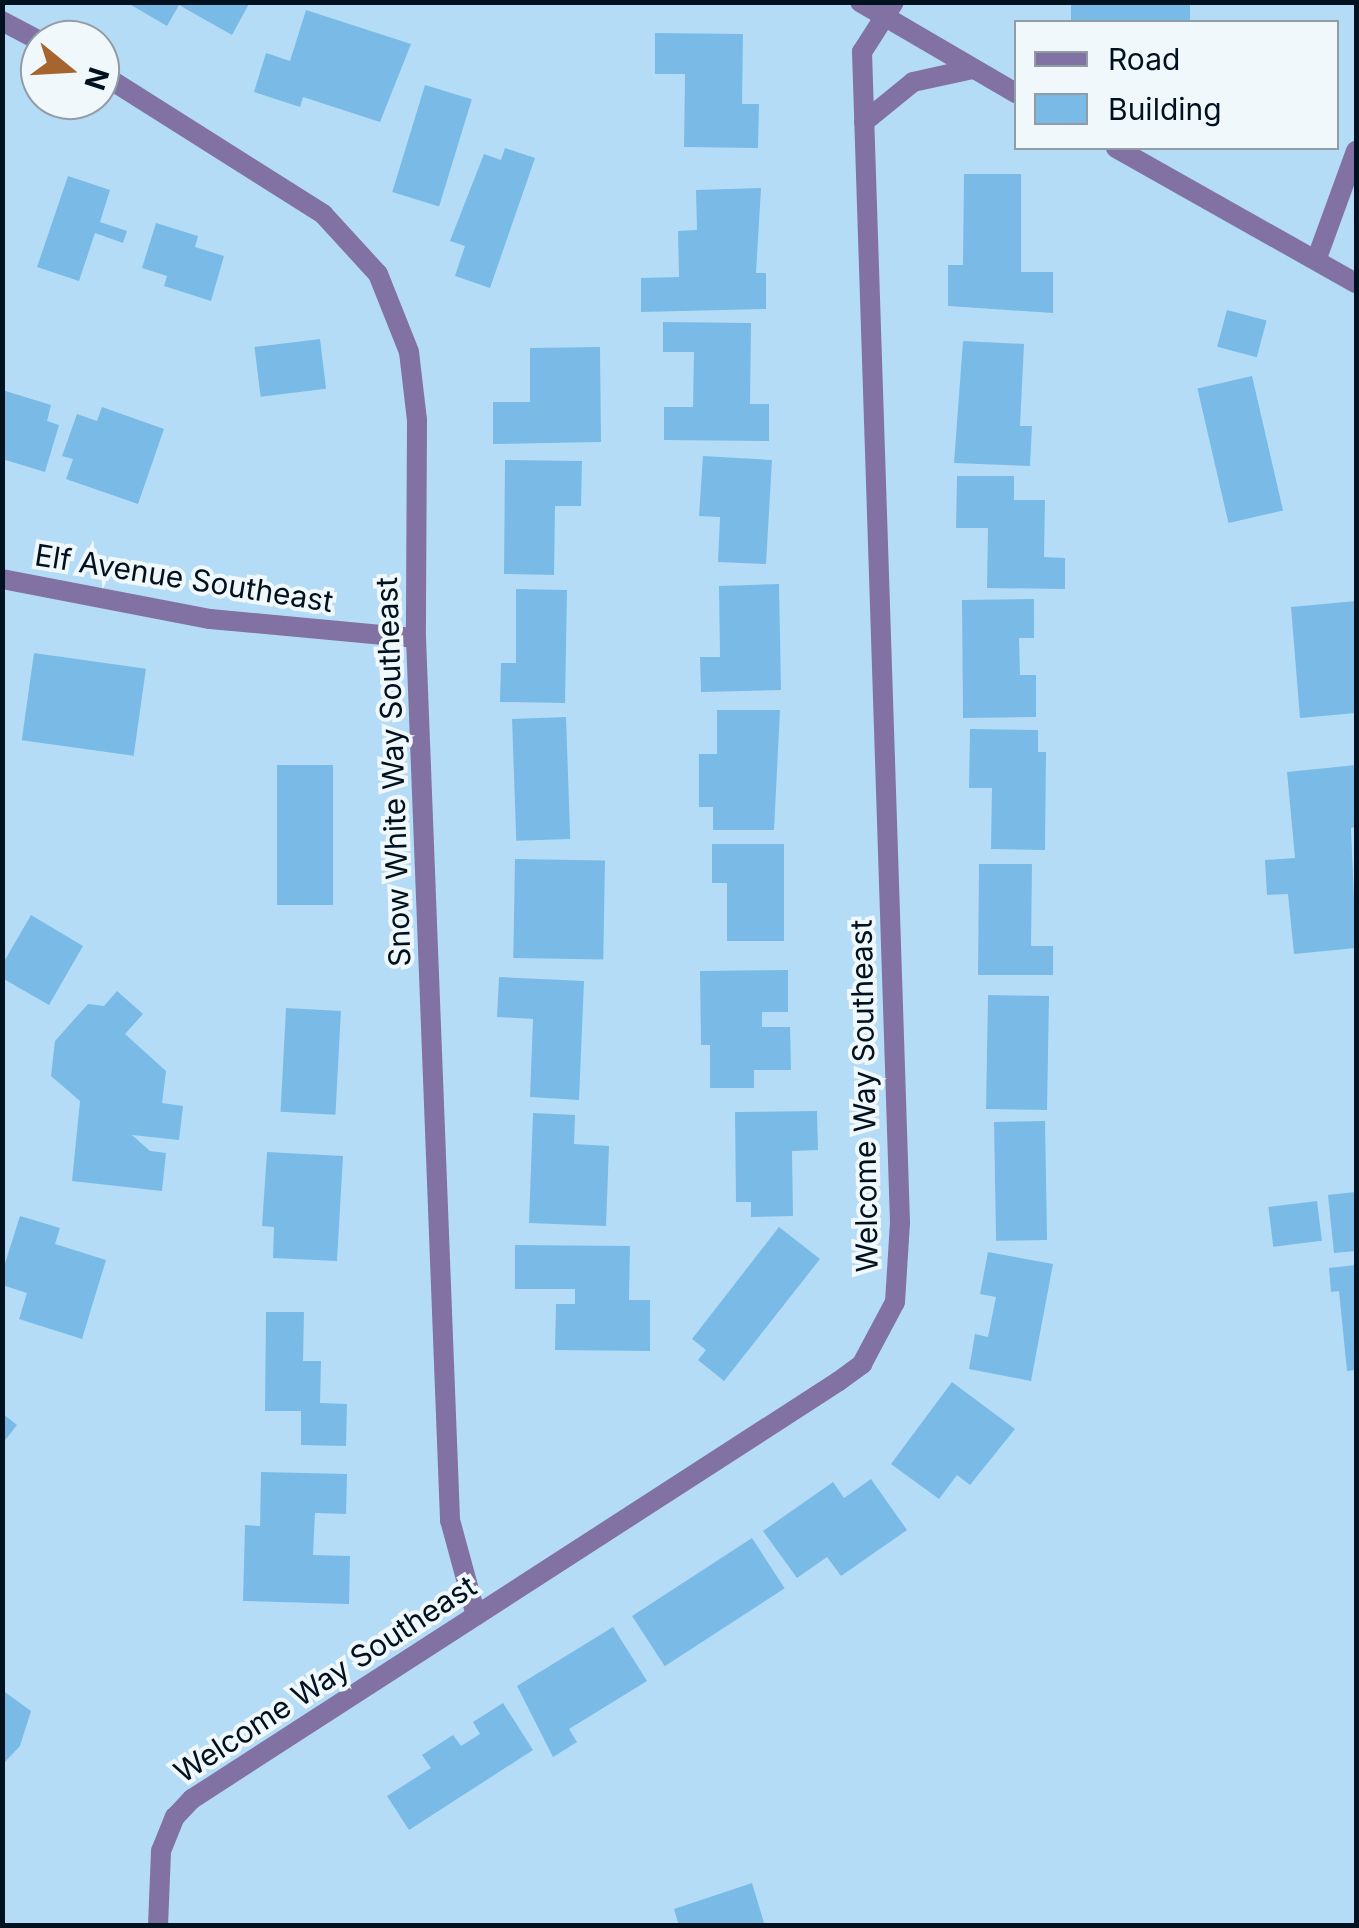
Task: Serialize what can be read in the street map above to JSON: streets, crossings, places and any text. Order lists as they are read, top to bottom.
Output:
{
  "streets": {
    "street": ["Elf Avenue Southeast", "Snow White Way Southeast", "Welcome Way Southeast"]
  },
  "crossings": [
    ["Elf Avenue Southeast", "Snow White Way Southeast"],
    ["Snow White Way Southeast", "Welcome Way Southeast"]
  ],
  "legend": ["Road", "Building"],
  "north": "right"
}
